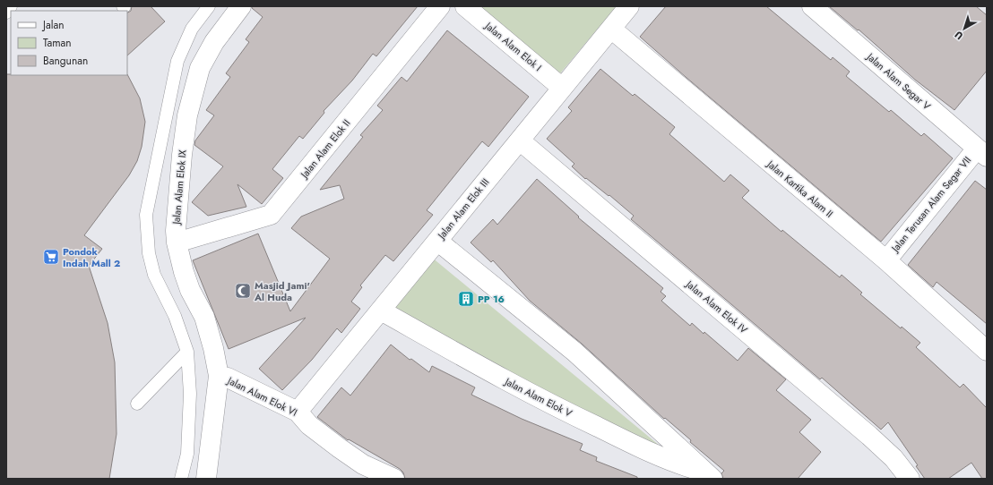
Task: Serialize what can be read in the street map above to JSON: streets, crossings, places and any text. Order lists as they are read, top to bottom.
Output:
{
  "streets": {
    "street": [
      "Jalan Alam Elok I",
      "Jalan Alam Segar V",
      "Jalan Alam Elok II",
      "Jalan Alam Elok IX",
      "Jalan Kartika Alam II",
      "Jalan Terusan Alam Segar VII",
      "Jalan Alam Elok III",
      "Jalan Alam Elok IV",
      "Jalan Alam Elok VI",
      "Jalan Alam Elok V"
    ]
  },
  "crossings": [
    ["Jalan Alam Elok I", "Jalan Alam Elok III"],
    ["Jalan Alam Segar V", "Jalan Terusan Alam Segar VII"],
    ["Jalan Alam Elok II", "Jalan Alam Elok IX"],
    ["Jalan Alam Elok IX", "Jalan Alam Elok VI"],
    ["Jalan Kartika Alam II", "Jalan Terusan Alam Segar VII"],
    ["Jalan Kartika Alam II", "Jalan Alam Elok III"],
    ["Jalan Alam Elok III", "Jalan Alam Elok IV"],
    ["Jalan Alam Elok III", "Jalan Alam Elok VI"],
    ["Jalan Alam Elok III", "Jalan Alam Elok V"]
  ],
  "places": {
    "supermarket": ["Pondok Indah Mall 2"],
    "mosque": ["Masjid Jami' Al Huda"],
    "building": ["PP 16"]
  },
  "legend": ["Jalan", "Taman", "Bangunan"],
  "north": "bottom left"
}
